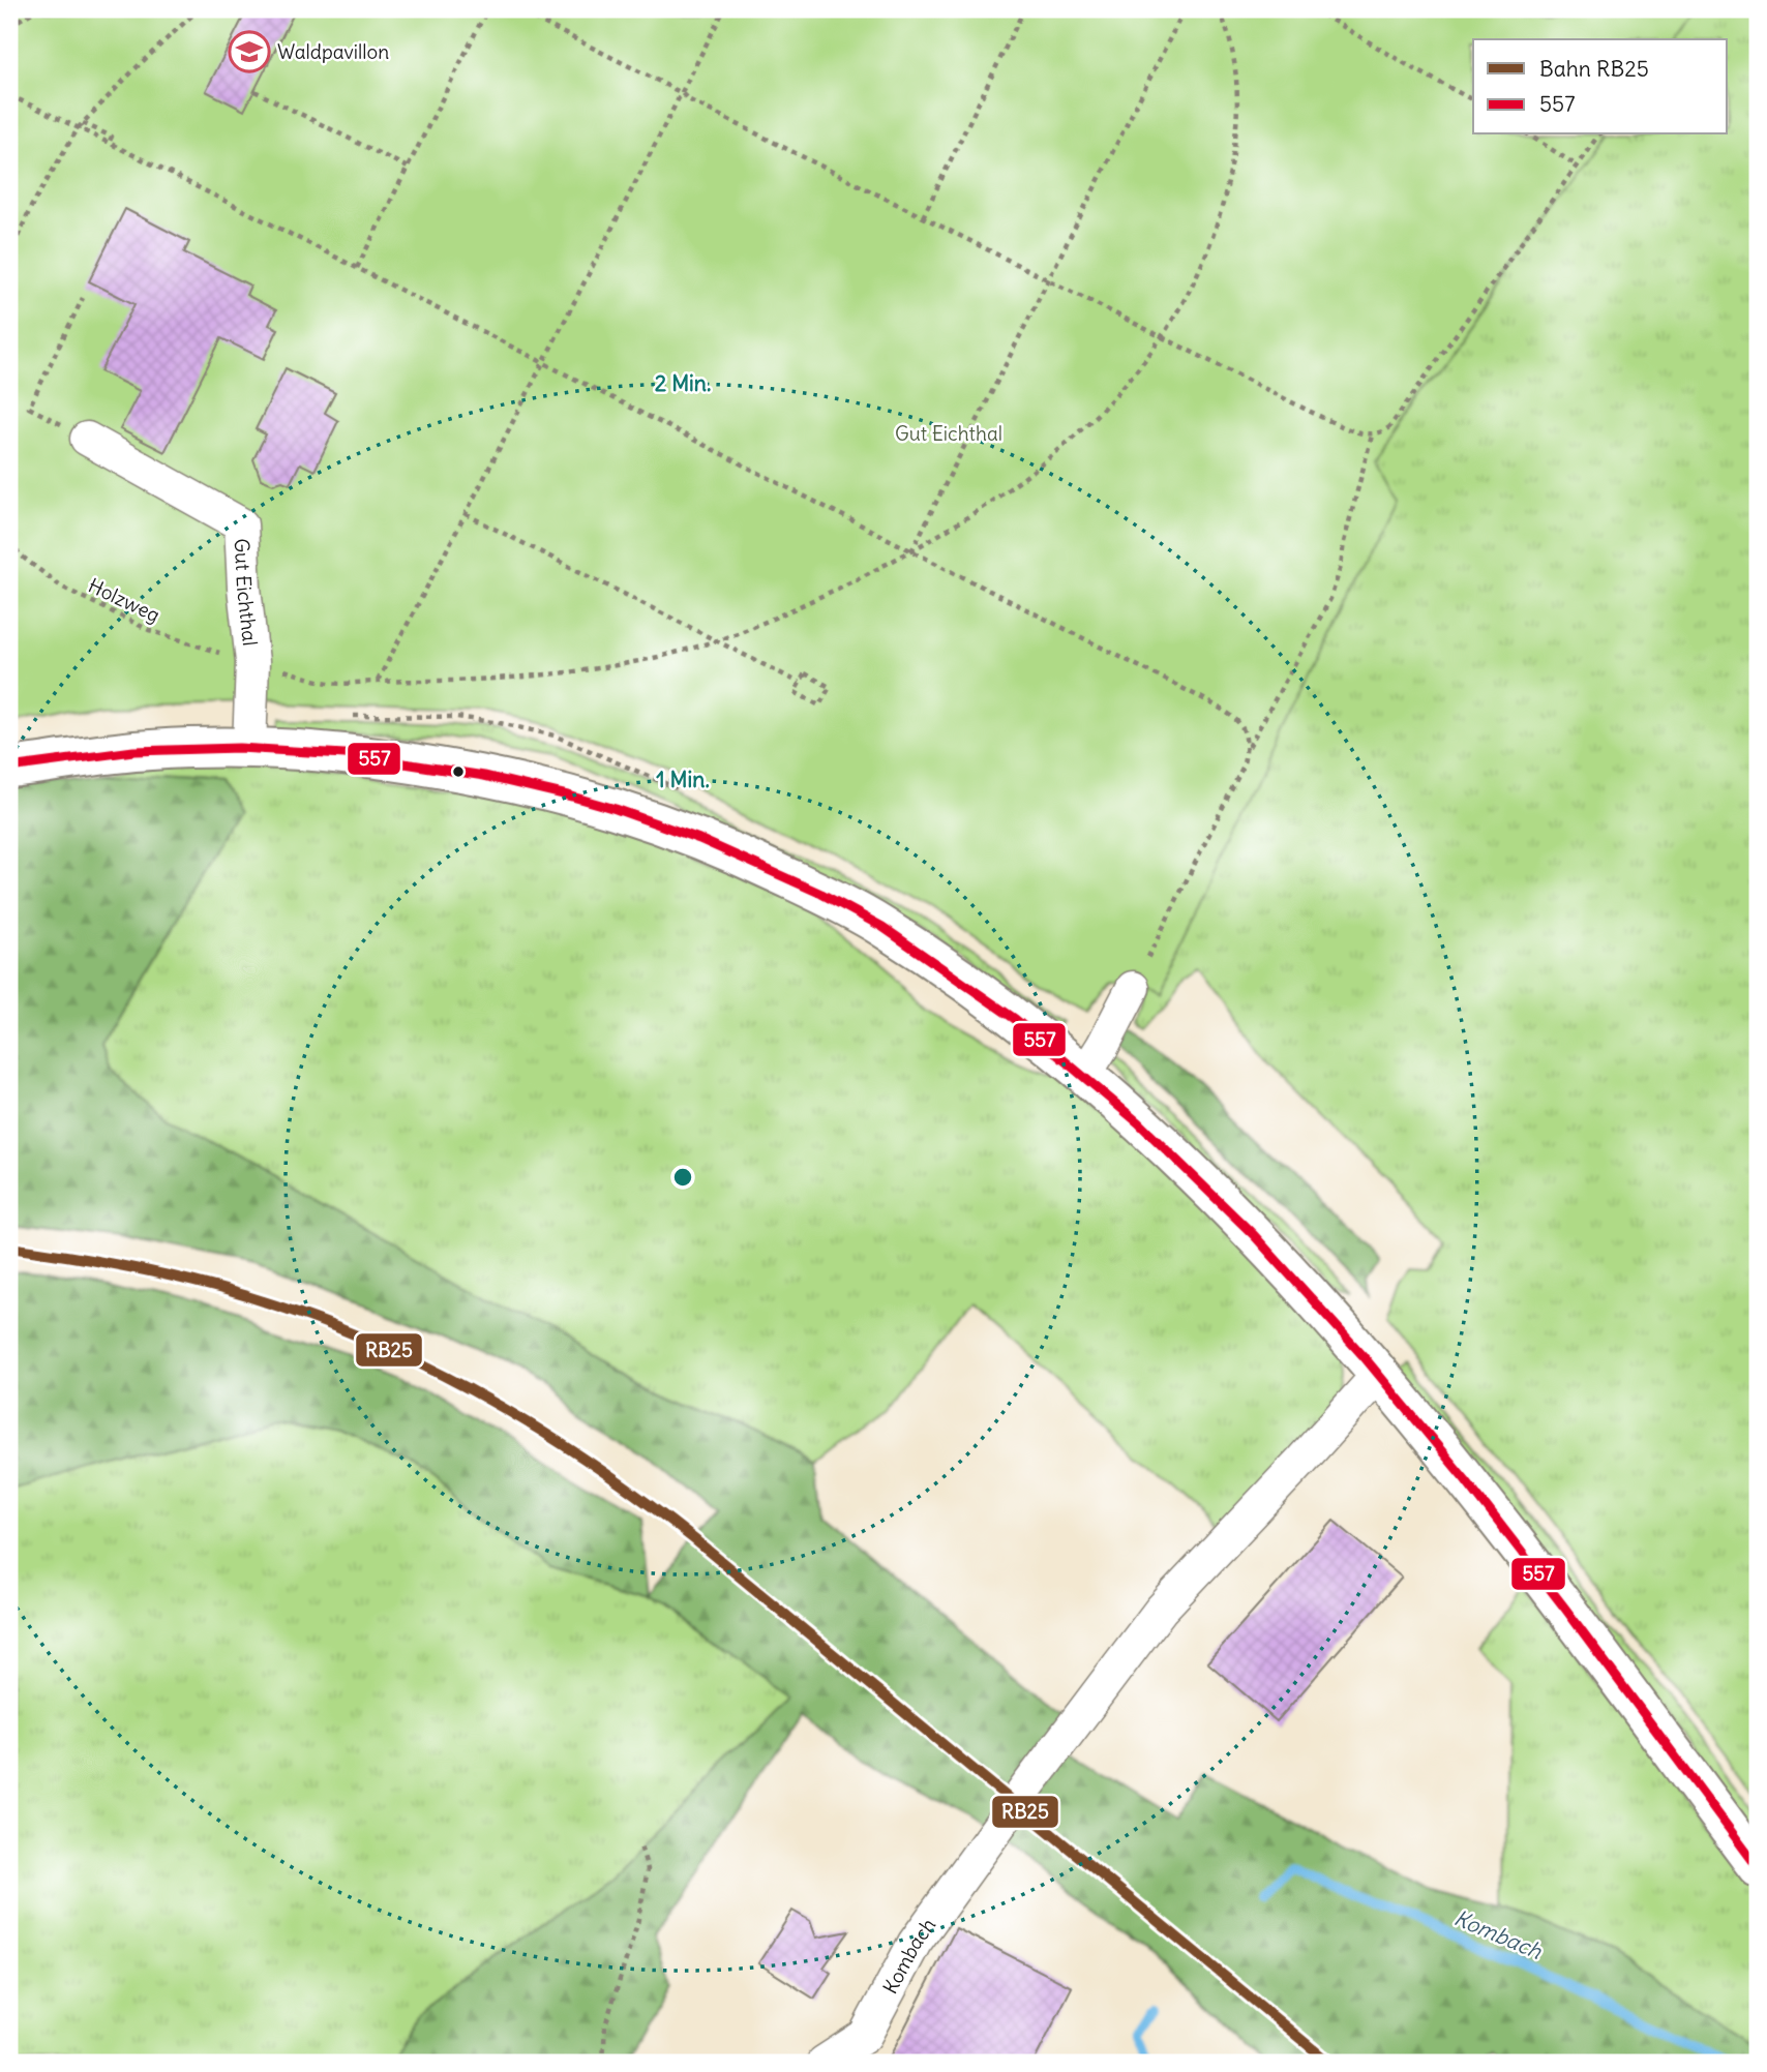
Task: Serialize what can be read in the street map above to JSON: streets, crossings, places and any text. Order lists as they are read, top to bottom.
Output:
{
  "streets": {
    "street": ["Gut Eichthal", "Kombach"],
    "path": ["Holzweg"]
  },
  "crossings": [
    ["Gut Eichthal", "Holzweg"]
  ],
  "water": ["Kombach"],
  "parks": ["Gut Eichthal"],
  "places": {
    "school or university": ["Waldpavillon"]
  },
  "lines": ["transit line 557", "rail line RB25"],
  "legend": ["Bahn RB25", "557"],
  "rings": ["2 Min.", "1 Min."]
}
